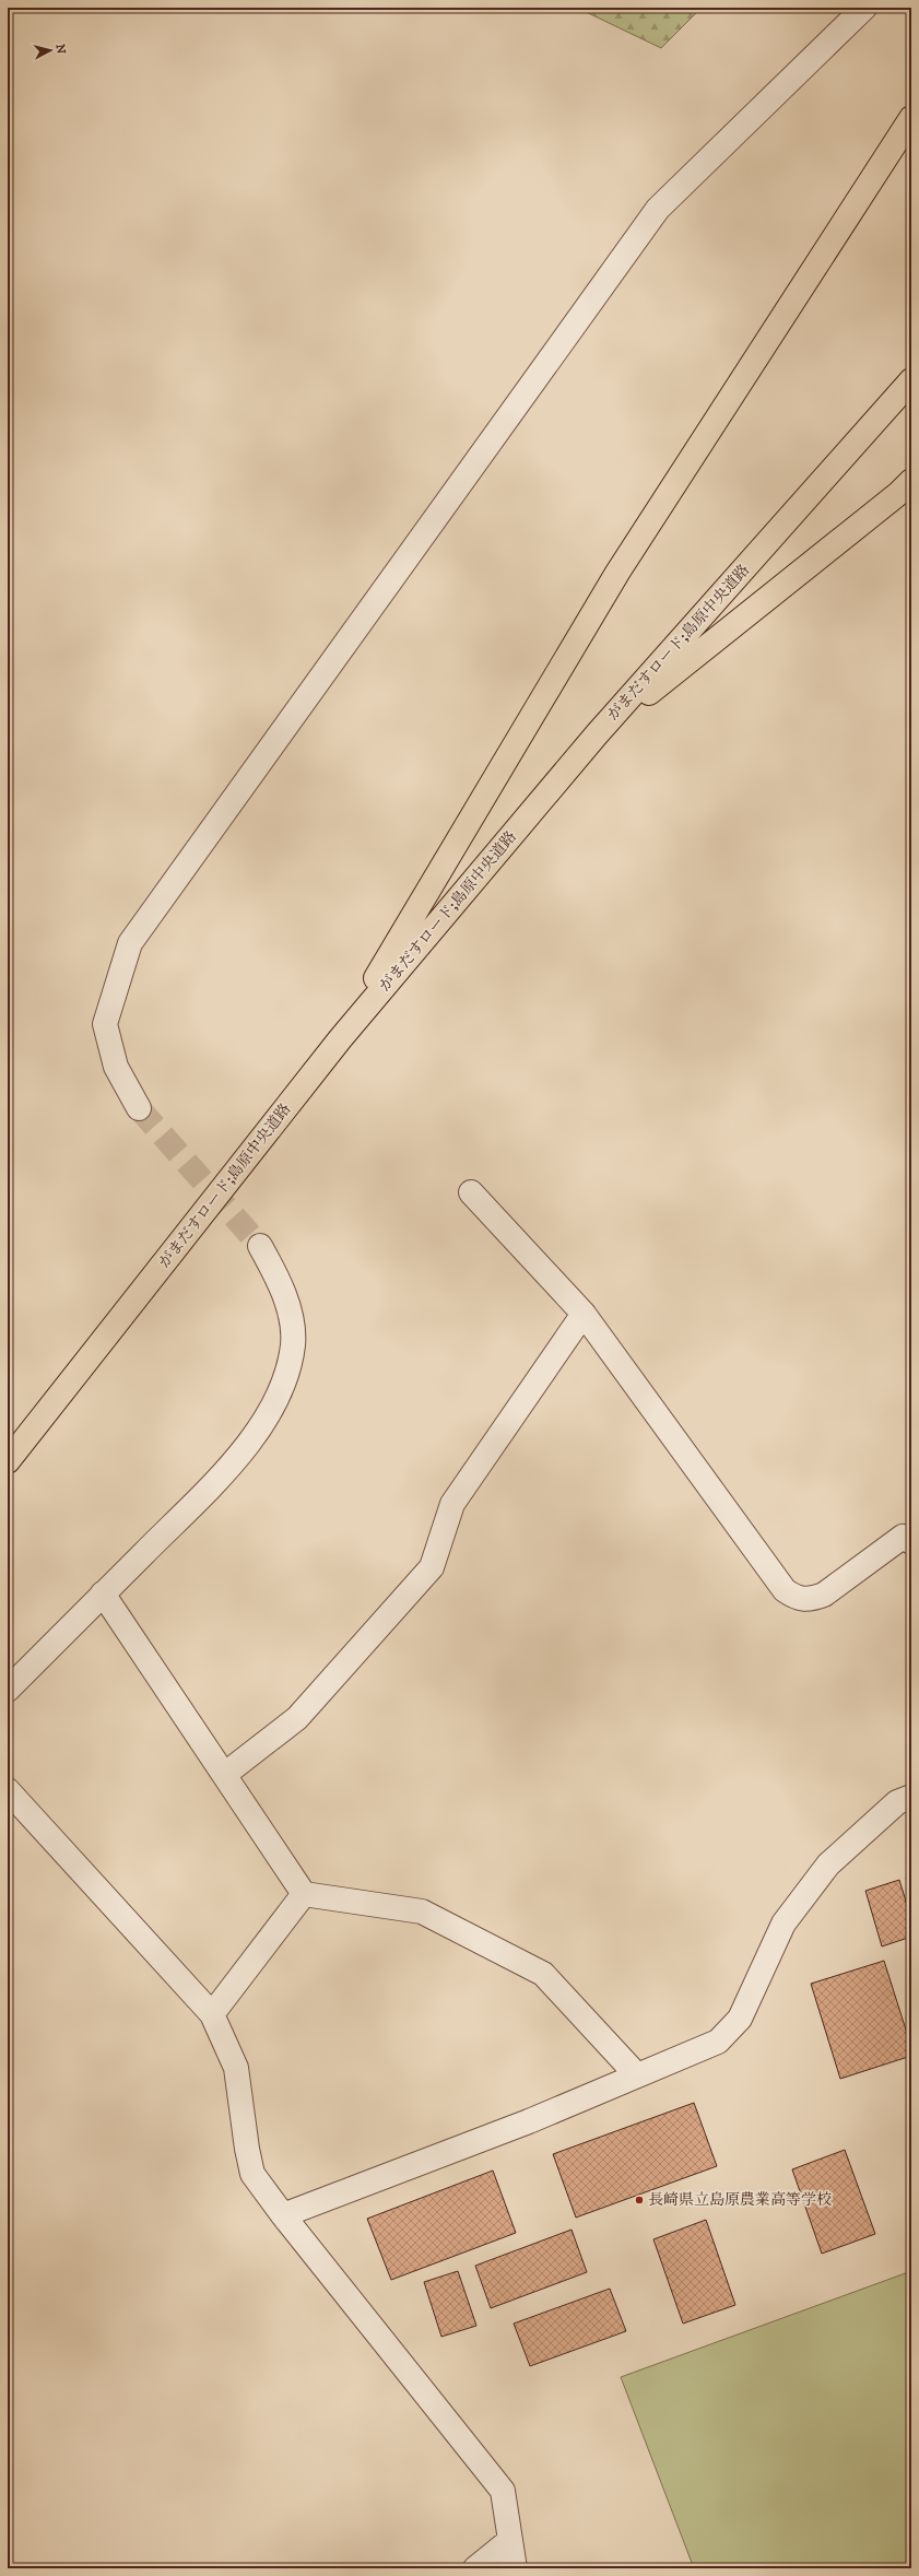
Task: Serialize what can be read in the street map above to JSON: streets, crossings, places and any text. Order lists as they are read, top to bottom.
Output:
{
  "streets": {
    "highway": ["がまだすロード;島原中央道路"]
  },
  "places": ["長崎県立島原農業高等学校"],
  "north": "right"
}
